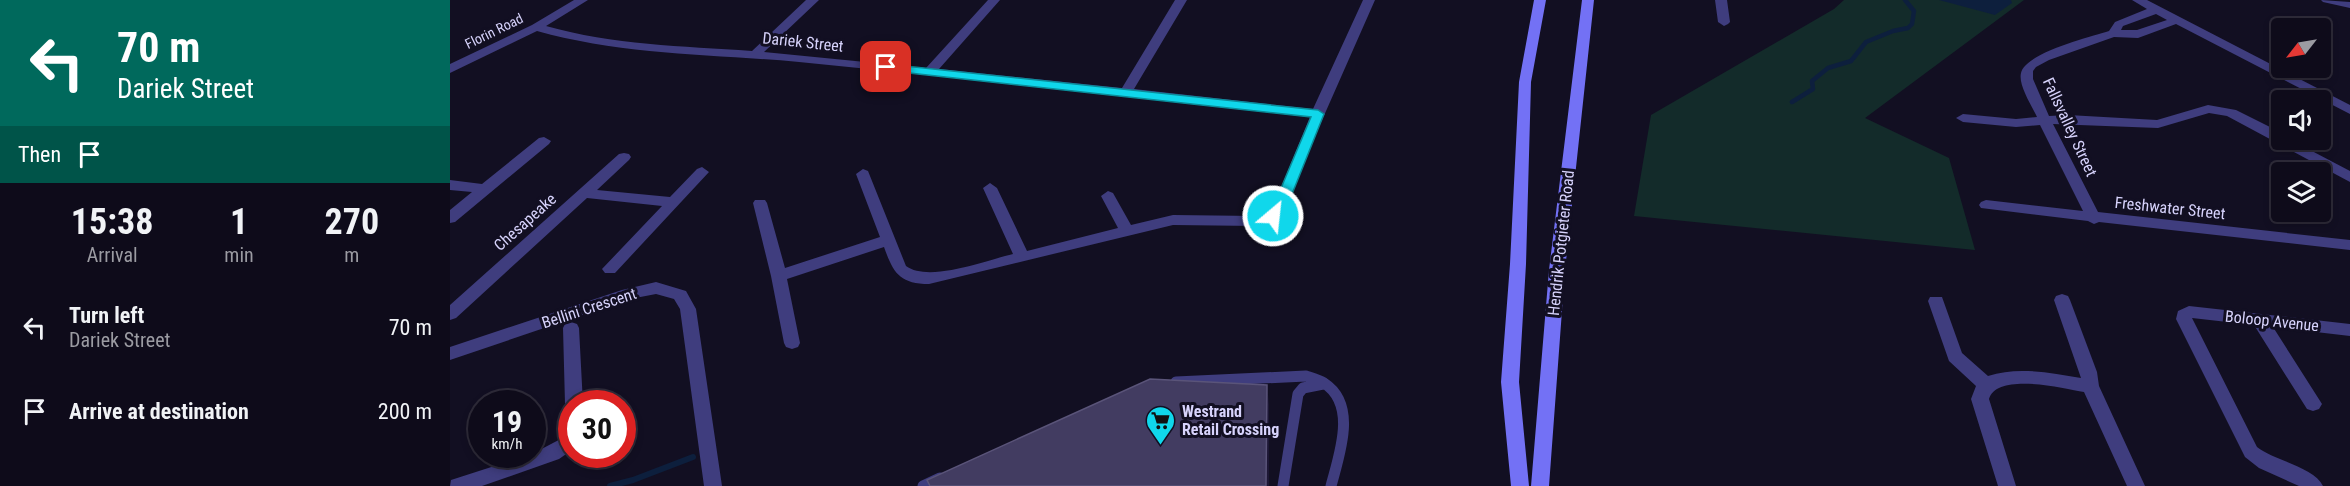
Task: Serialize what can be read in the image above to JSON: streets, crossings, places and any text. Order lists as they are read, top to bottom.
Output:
{
  "streets": {
    "main road": ["Hendrik Potgieter Road"],
    "street": [
      "Florin Road",
      "Dariek Street",
      "Fallsvalley Street",
      "Freshwater Street",
      "Chesapeake",
      "Bellini Crescent",
      "Boloop Avenue"
    ]
  },
  "crossings": [
    ["Florin Road", "Dariek Street"],
    ["Fallsvalley Street", "Freshwater Street"]
  ],
  "places": {
    "supermarket": ["Westrand Retail Crossing"]
  },
  "north": "bottom left",
  "page": {
    "turn": ["70 m", "Dariek Street"],
    "then": "Then",
    "eta": [
      "15:38",
      "Arrival",
      "1",
      "min",
      "270",
      "m"
    ],
    "list": [
      {
        "name": "Turn left",
        "note": "Dariek Street",
        "value": "70 m"
      },
      {
        "name": "Arrive at destination",
        "value": "200 m"
      }
    ],
    "speed": "19 km/h",
    "limit": "30"
  }
}
